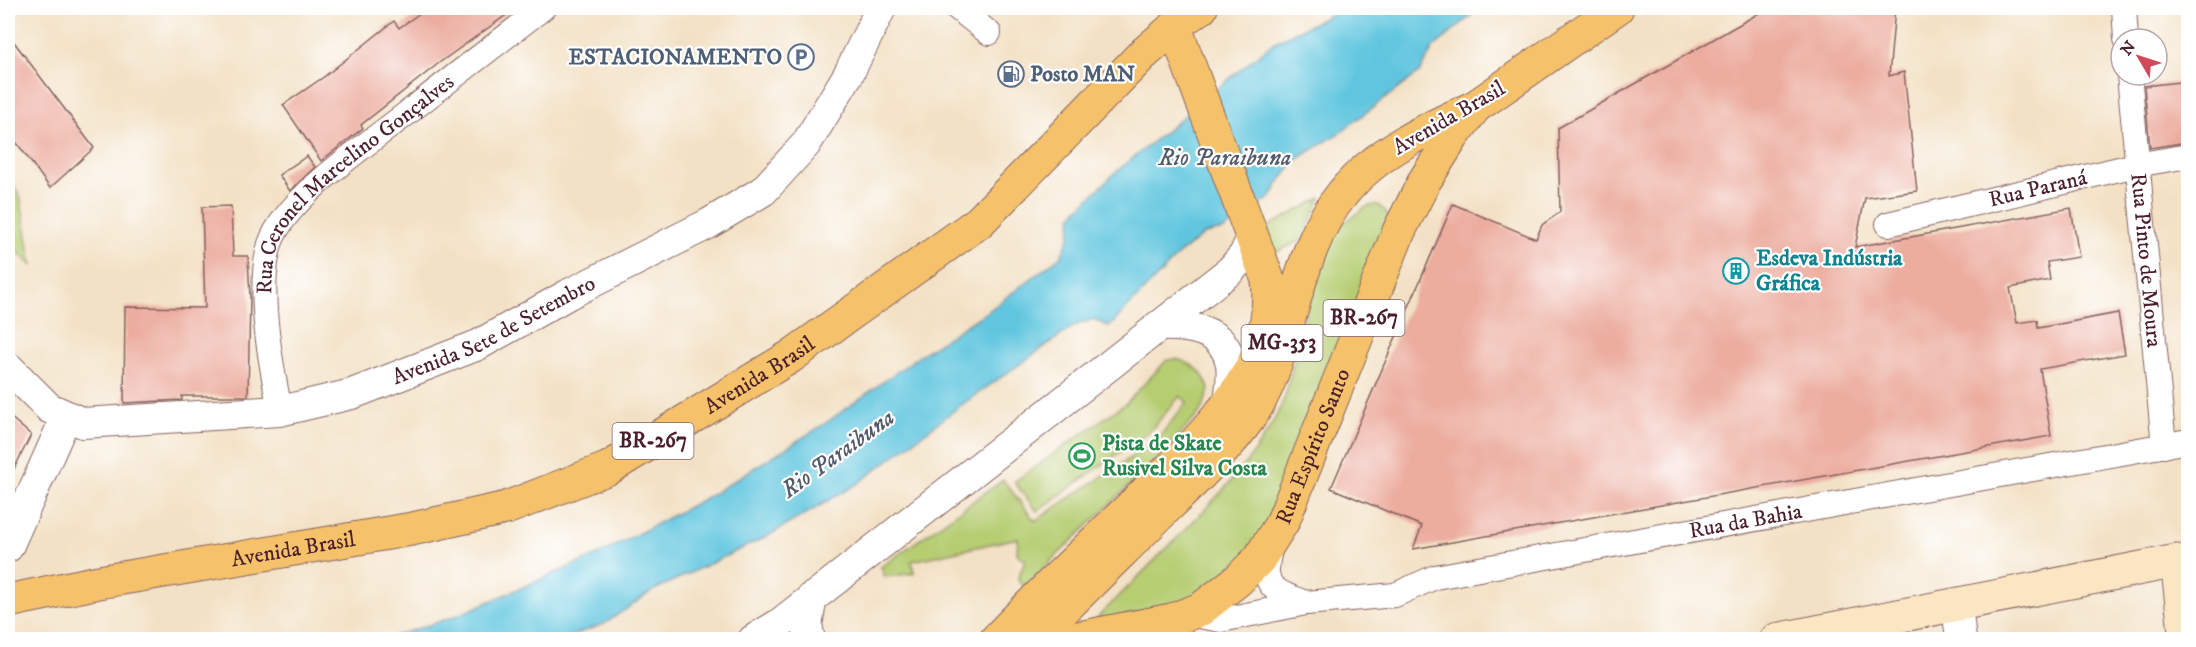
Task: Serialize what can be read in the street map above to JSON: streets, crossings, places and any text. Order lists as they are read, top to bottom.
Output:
{
  "streets": {
    "main road": [
      "Avenida Brasil",
      "BR-267",
      "MG-353",
      "Rua Espírito Santo",
      "Rua da Bahia"
    ],
    "street": [
      "Rua Paraná",
      "Rua Ceronel Marcelino Gonçalves",
      "Rua Pinto de Moura",
      "Avenida Sete de Setembro"
    ]
  },
  "crossings": [
    ["Avenida Brasil", "MG-353"],
    ["Avenida Brasil", "Rua Espírito Santo"],
    ["Rua Paraná", "Rua Pinto de Moura"],
    ["Rua Ceronel Marcelino Gonçalves", "Avenida Sete de Setembro"],
    ["Rua Pinto de Moura", "Rua da Bahia"],
    ["Rua Espírito Santo", "Rua da Bahia"]
  ],
  "water": ["Rio Paraibuna"],
  "places": {
    "parking": ["ESTACIONAMENTO"],
    "fuel station": ["Posto MAN"],
    "building": ["Esdeva Indústria Gráfica"],
    "sports": ["Pista de Skate Rusivel Silva Costa"]
  },
  "north": "top left"
}
